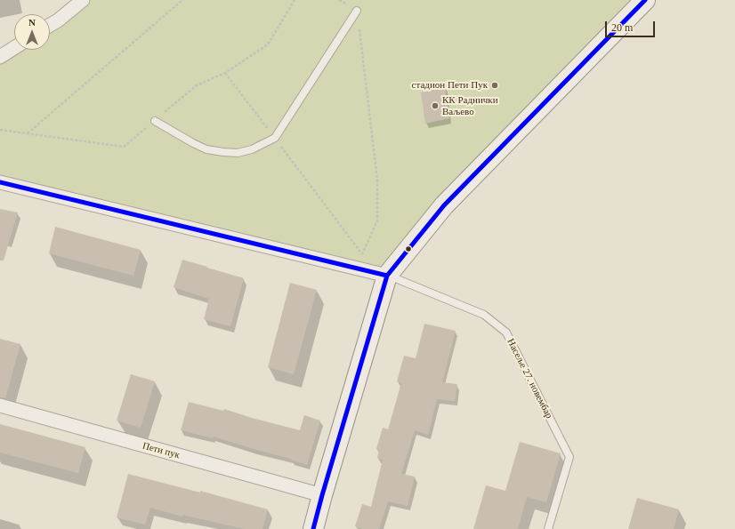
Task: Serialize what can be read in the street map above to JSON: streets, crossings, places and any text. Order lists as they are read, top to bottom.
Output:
{
  "streets": {
    "street": ["Пети пук"],
    "lane": ["Насеље 27. новембар"]
  },
  "places": ["стадион Пети Пук", "КК Раднички Ваљево"],
  "scale_bar": "20 m",
  "north": "top"
}
